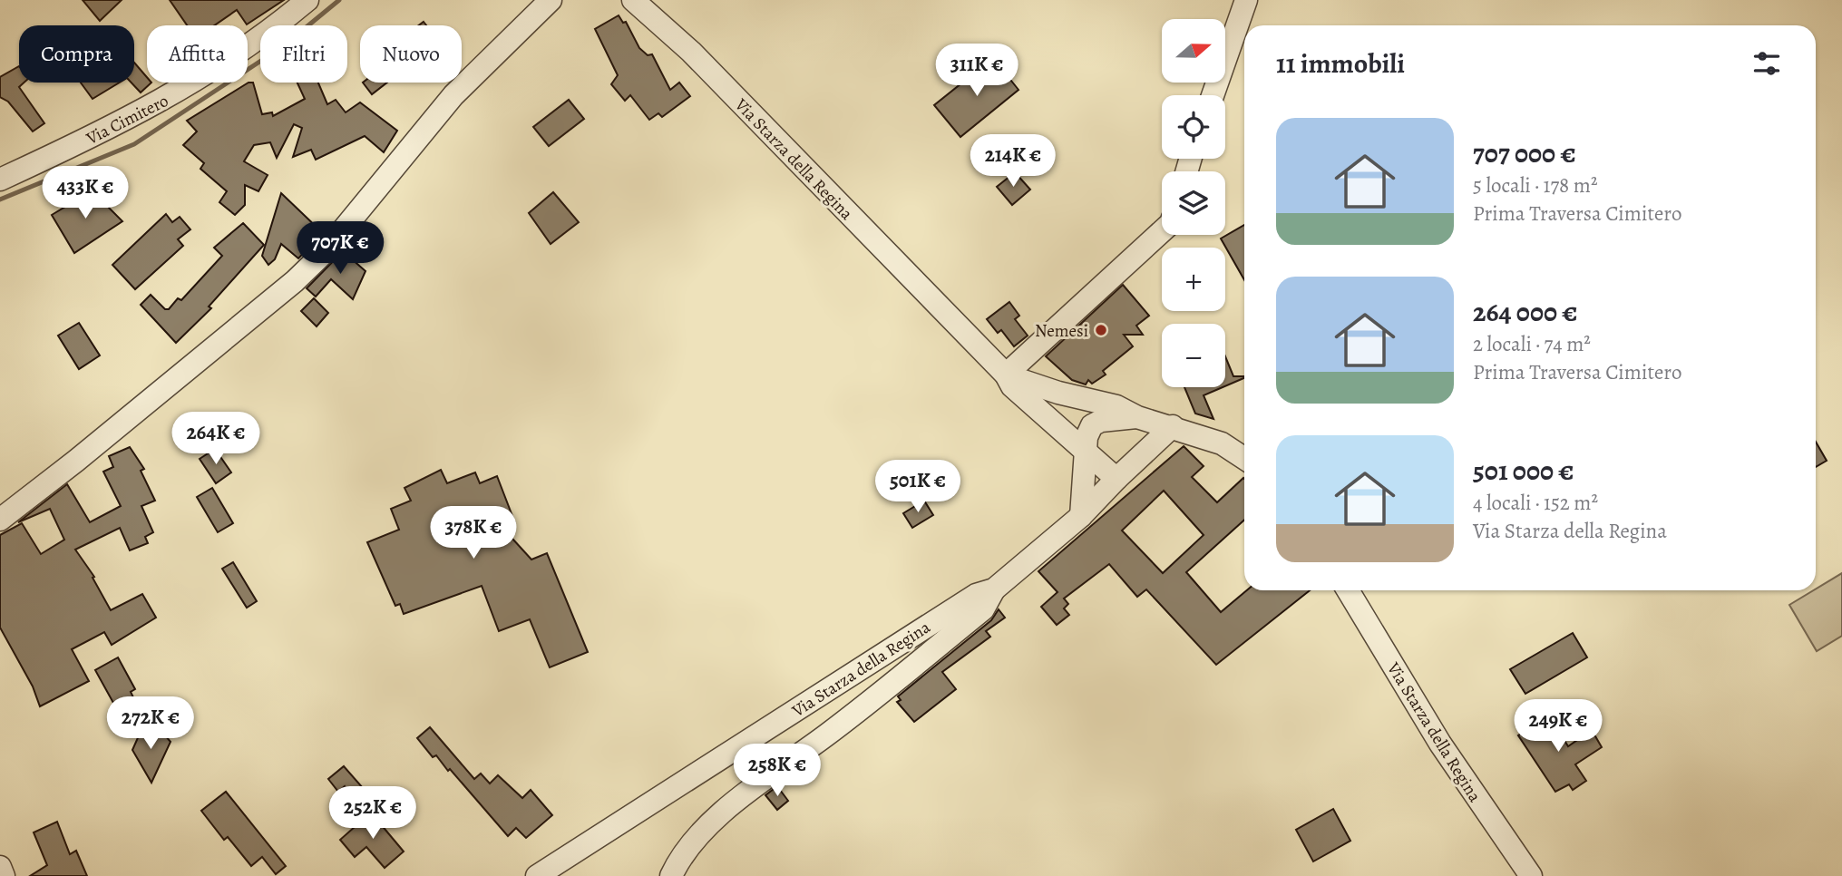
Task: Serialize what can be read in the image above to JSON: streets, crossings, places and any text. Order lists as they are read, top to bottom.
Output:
{
  "streets": {
    "street": ["Via Cimitero", "Via Starza della Regina"]
  },
  "places": ["Nemesi"],
  "north": "right",
  "page": {
    "map_buttons": ["+", "−"],
    "chip": [
      "Compra",
      "Affitta",
      "Filtri",
      "Nuovo"
    ],
    "heading": "11 immobili",
    "price": [
      "311K €",
      "214K €",
      "433K €",
      "707K €",
      "264K €",
      "501K €",
      "378K €",
      "272K €",
      "249K €",
      "258K €",
      "252K €"
    ],
    "list": [
      {
        "name": "707 000 €",
        "note": "5 locali · 178 m² · Prima Traversa Cimitero"
      },
      {
        "name": "264 000 €",
        "note": "2 locali · 74 m² · Prima Traversa Cimitero"
      },
      {
        "name": "501 000 €",
        "note": "4 locali · 152 m² · Via Starza della Regina"
      }
    ]
  }
}
